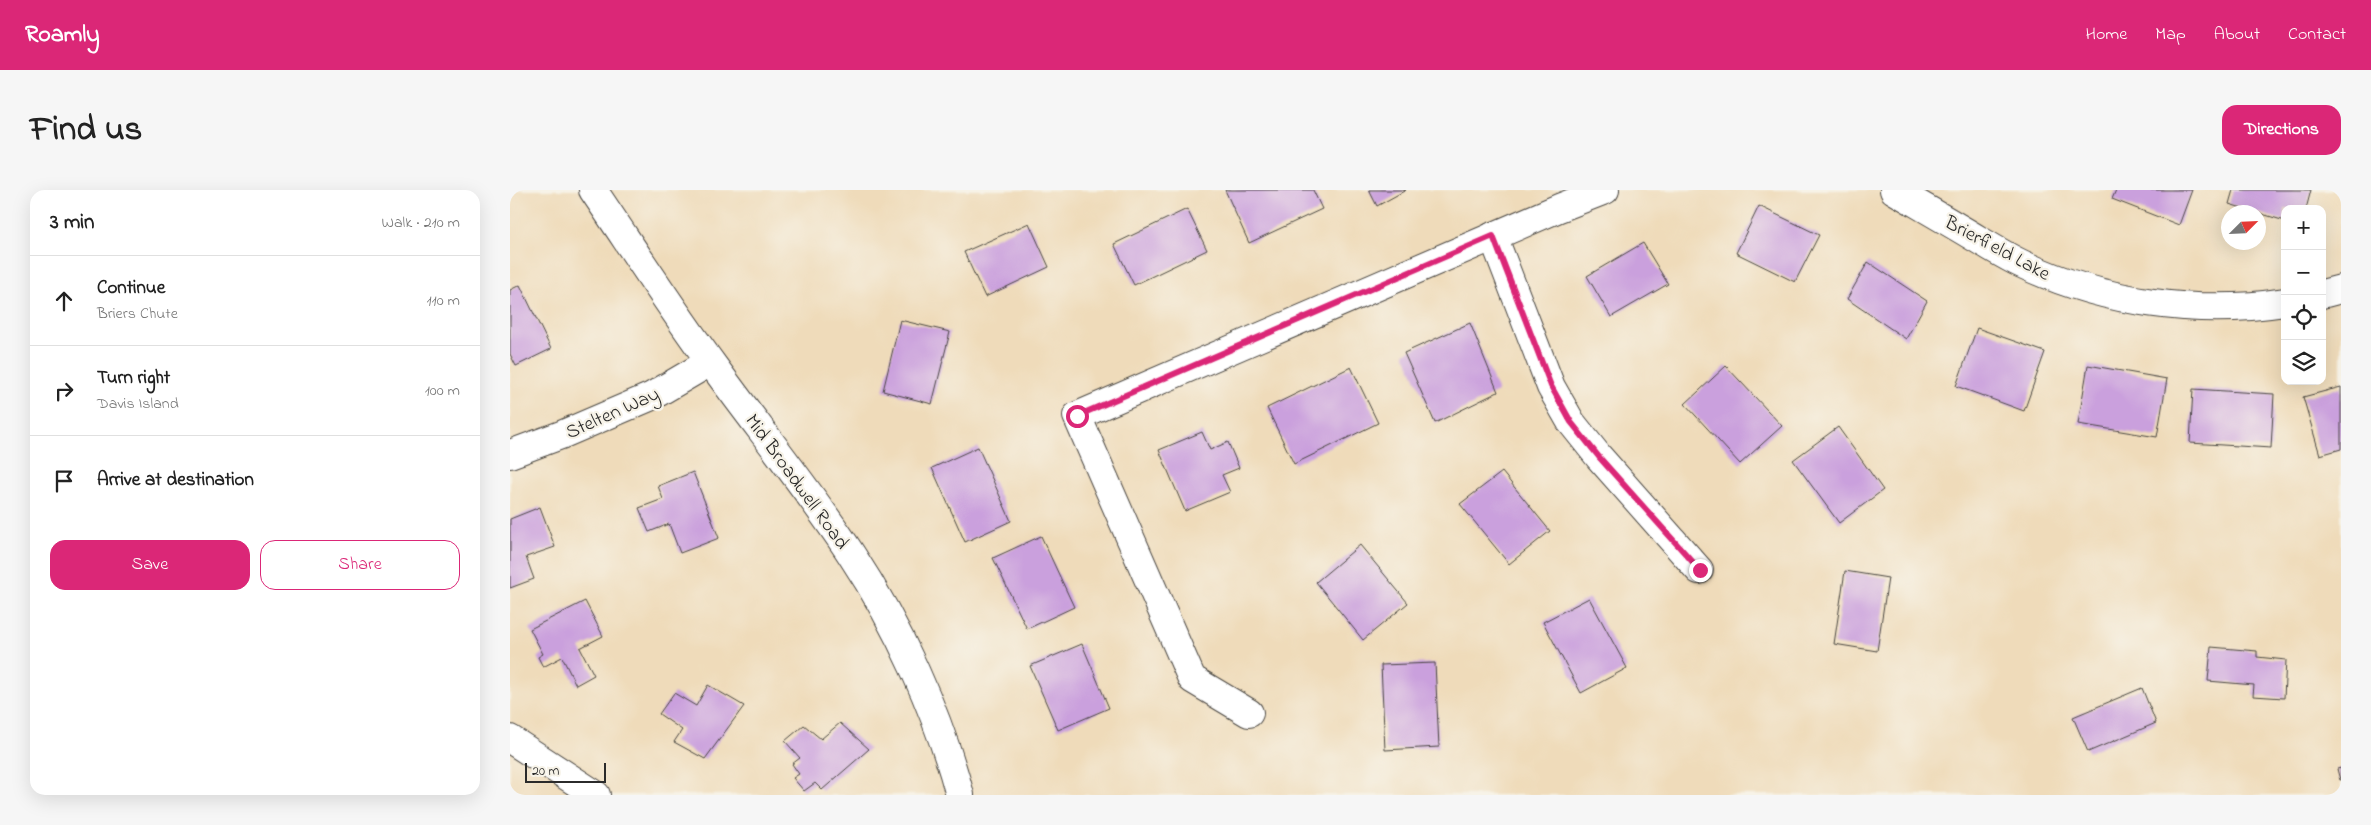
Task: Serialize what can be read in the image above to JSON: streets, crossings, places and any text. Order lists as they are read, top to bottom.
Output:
{
  "streets": {
    "street": ["Brierfield Lake", "Stelten Way", "Mid Broadwell Road"]
  },
  "crossings": [
    ["Stelten Way", "Mid Broadwell Road"]
  ],
  "scale_bar": "20 m",
  "north": "top right",
  "page": {
    "header": "Roamly",
    "nav": [
      "Home",
      "Map",
      "About",
      "Contact"
    ],
    "title": "Find us",
    "buttons": [
      "Directions",
      ["Save", "Share"]
    ],
    "heading": ["3 min", "Walk · 210 m"],
    "map_buttons": ["+", "−"],
    "list": [
      ["Continue", "Briers Chute", "110 m"],
      ["Turn right", "Davis Island", "100 m"],
      "Arrive at destination"
    ],
    "scale": "20 m"
  }
}
